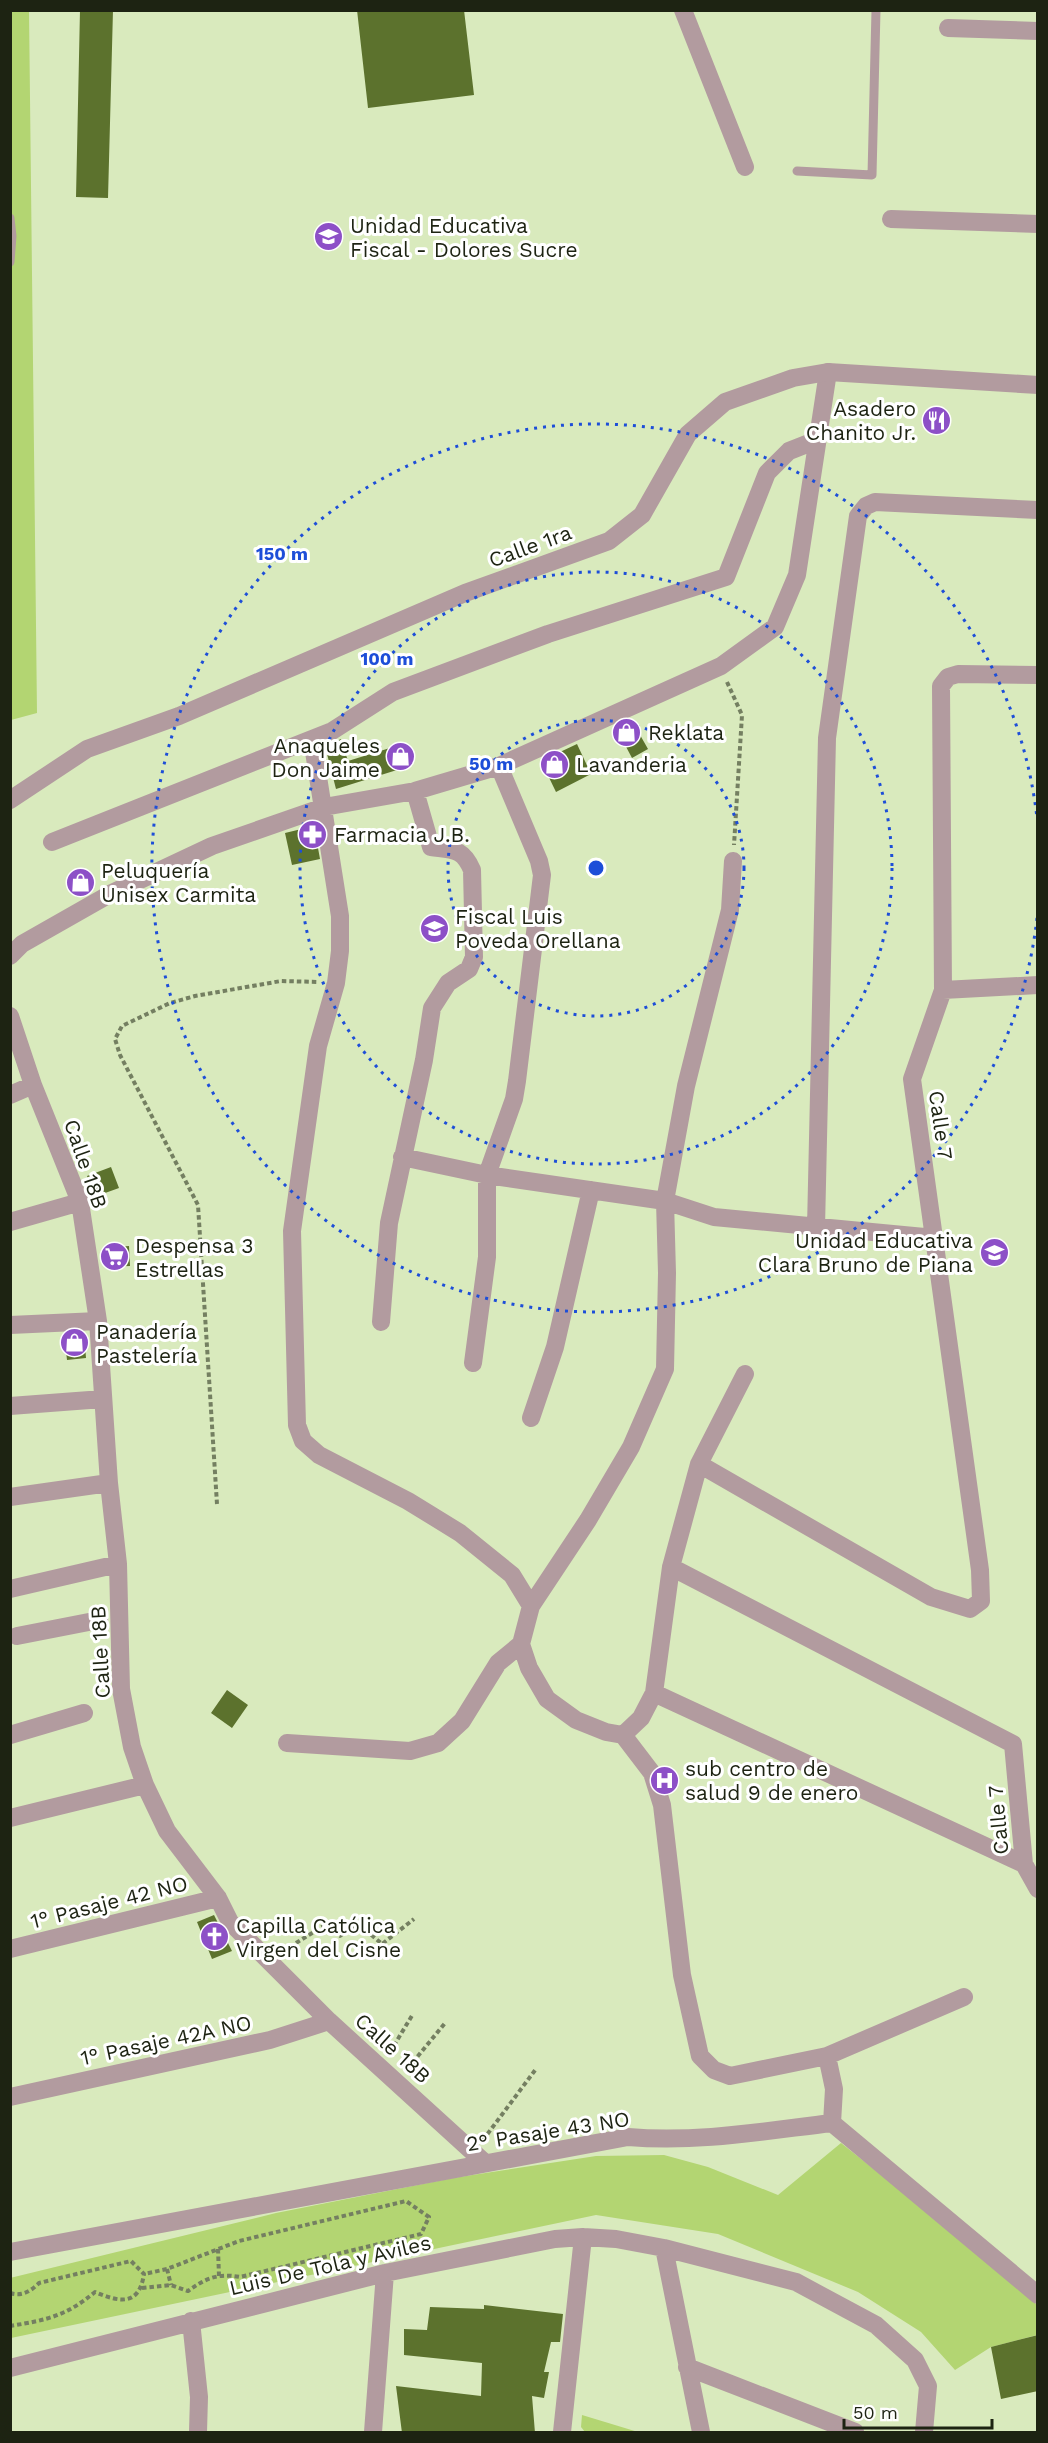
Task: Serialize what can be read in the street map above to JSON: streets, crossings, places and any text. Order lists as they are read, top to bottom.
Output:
{
  "streets": {
    "street": [
      "Calle 1ra",
      "Calle 7",
      "Calle 18B",
      "1° Pasaje 42 NO",
      "1° Pasaje 42A NO",
      "2° Pasaje 43 NO",
      "Luis De Tola y Aviles"
    ]
  },
  "crossings": [
    ["Calle 18B", "1° Pasaje 42 NO"],
    ["Calle 18B", "1° Pasaje 42A NO"],
    ["Calle 18B", "2° Pasaje 43 NO"]
  ],
  "places": {
    "school or university": ["Unidad Educativa Fiscal - Dolores Sucre", "Fiscal Luis Poveda Orellana", "Unidad Educativa Clara Bruno de Piana"],
    "restaurant": ["Asadero Chanito Jr."],
    "shop": [
      "Reklata",
      "Anaqueles Don Jaime",
      "Lavanderia",
      "Peluquería Unisex Carmita",
      "Panadería Pastelería"
    ],
    "pharmacy": ["Farmacia J.B."],
    "supermarket": ["Despensa 3 Estrellas"],
    "hospital": ["sub centro de salud 9 de enero"],
    "church": ["Capilla Católica Virgen del Cisne"]
  },
  "scale_bar": "50 m",
  "rings": ["150 m", "100 m", "50 m"]
}
